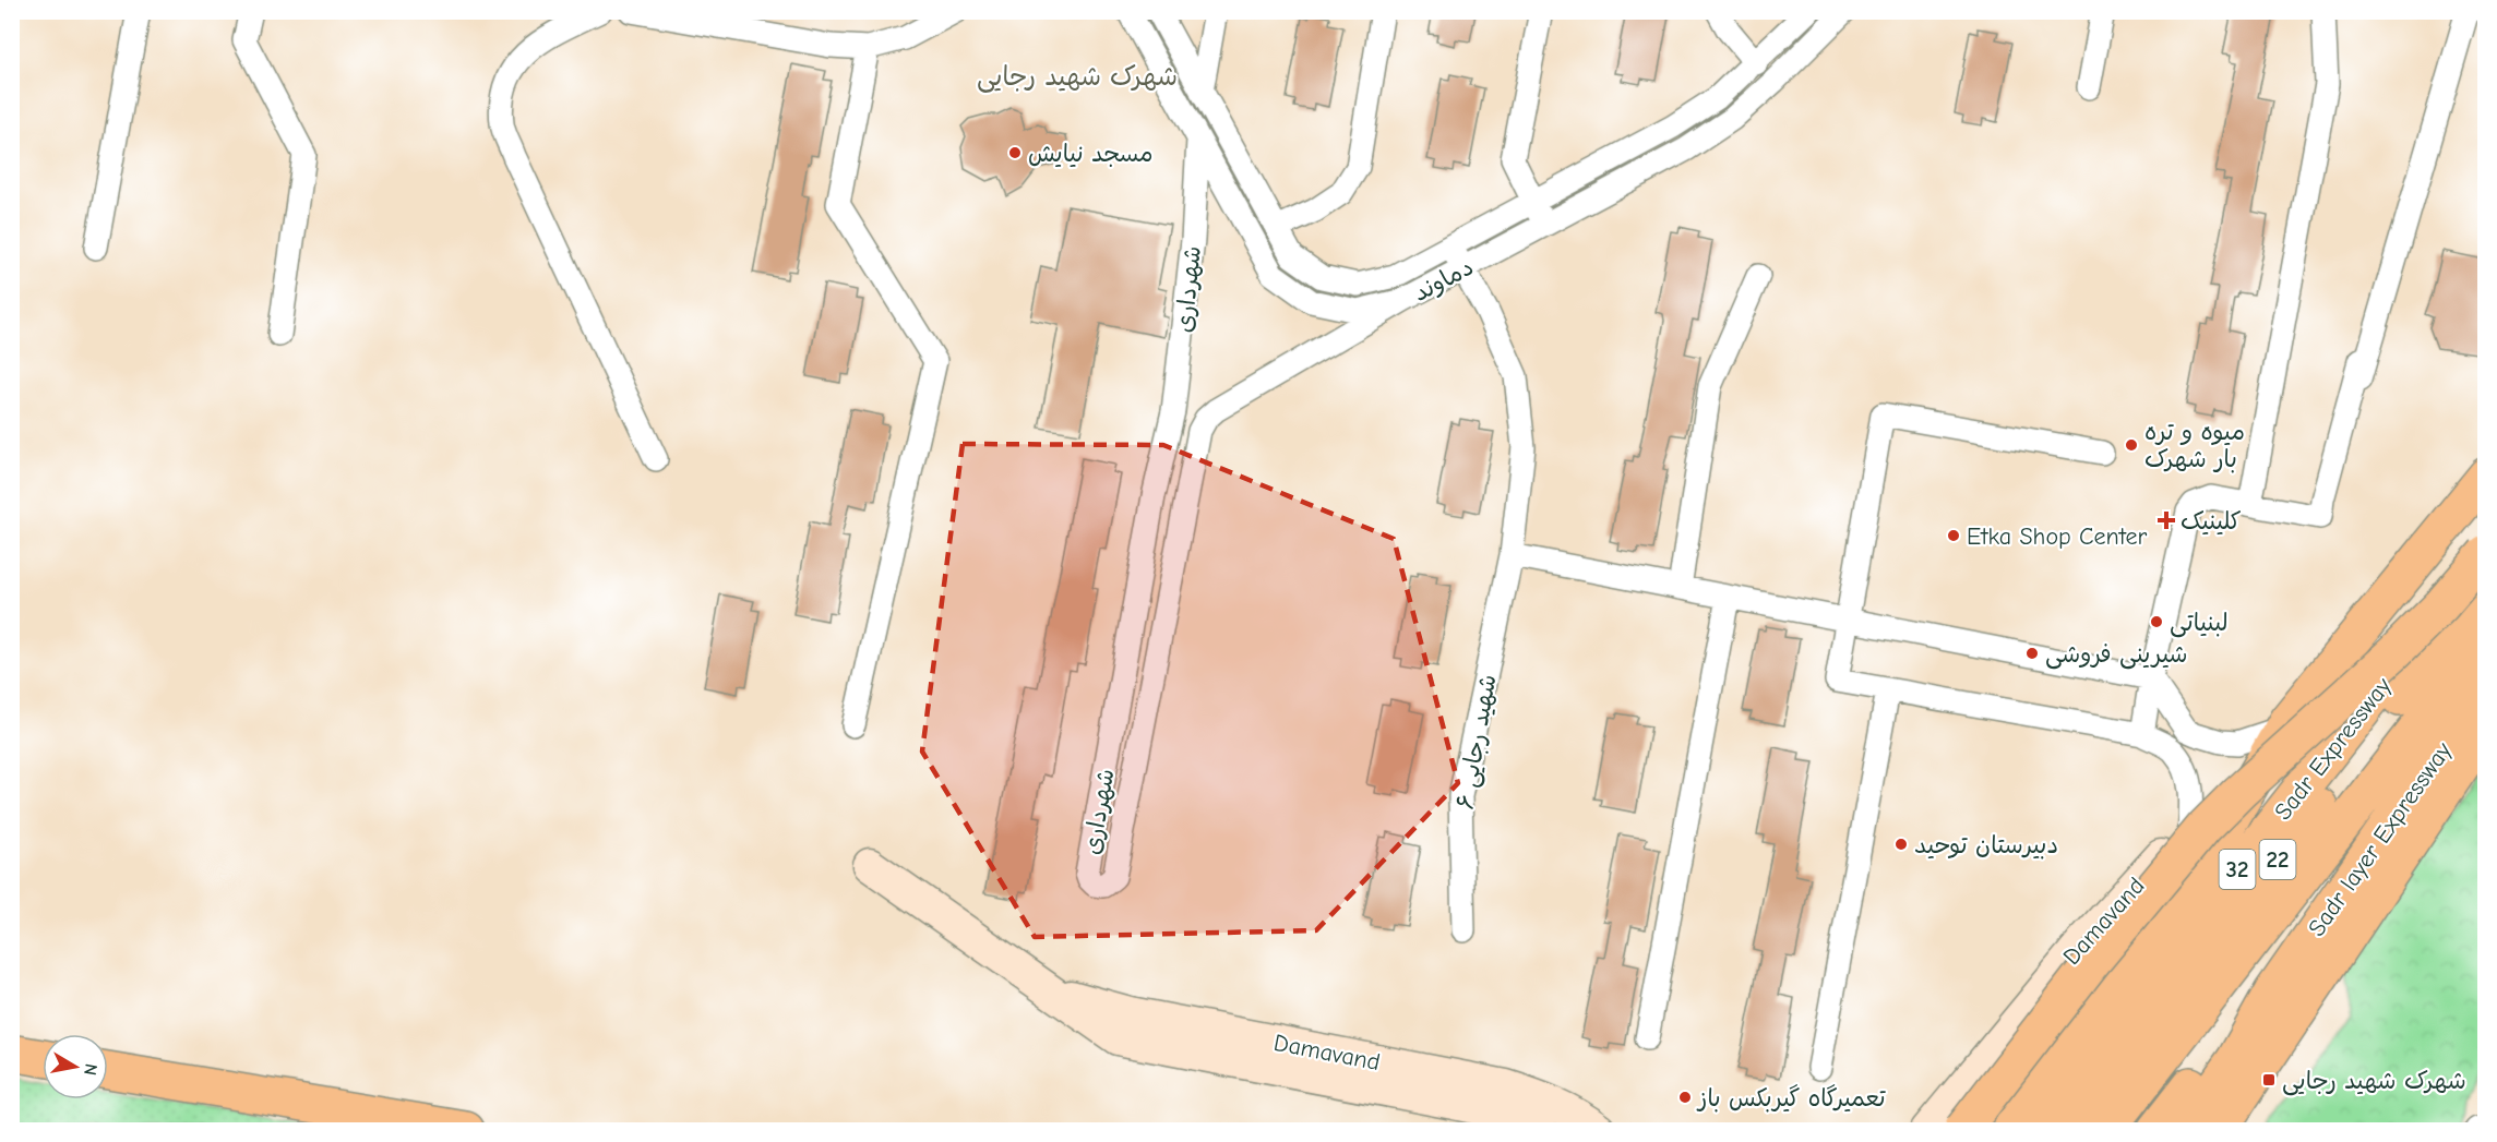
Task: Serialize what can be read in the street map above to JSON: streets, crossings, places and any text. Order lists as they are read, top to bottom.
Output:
{
  "streets": {
    "highway": [
      "Sadr Expressway",
      "Sadr layer Expressway",
      "22",
      "32"
    ],
    "main road": ["Damavand"],
    "street": ["دماوند", "شهرداری", "شهید رجایی ۶"]
  },
  "crossings": [
    ["دماوند", "شهرداری"],
    ["دماوند", "شهید رجایی ۶"]
  ],
  "districts": ["شهرک شهید رجایی"],
  "places": {
    "other": [
      "مسجد نیایش",
      "میوه و تره بار شهرک",
      "Etka Shop Center",
      "لبنیاتی",
      "شیرینی فروشی",
      "دبیرستان توحید",
      "تعمیرگاه گیربکس باز"
    ],
    "health": ["کلینیک"],
    "transit": ["شهرک شهید رجایی"]
  },
  "north": "right"
}
